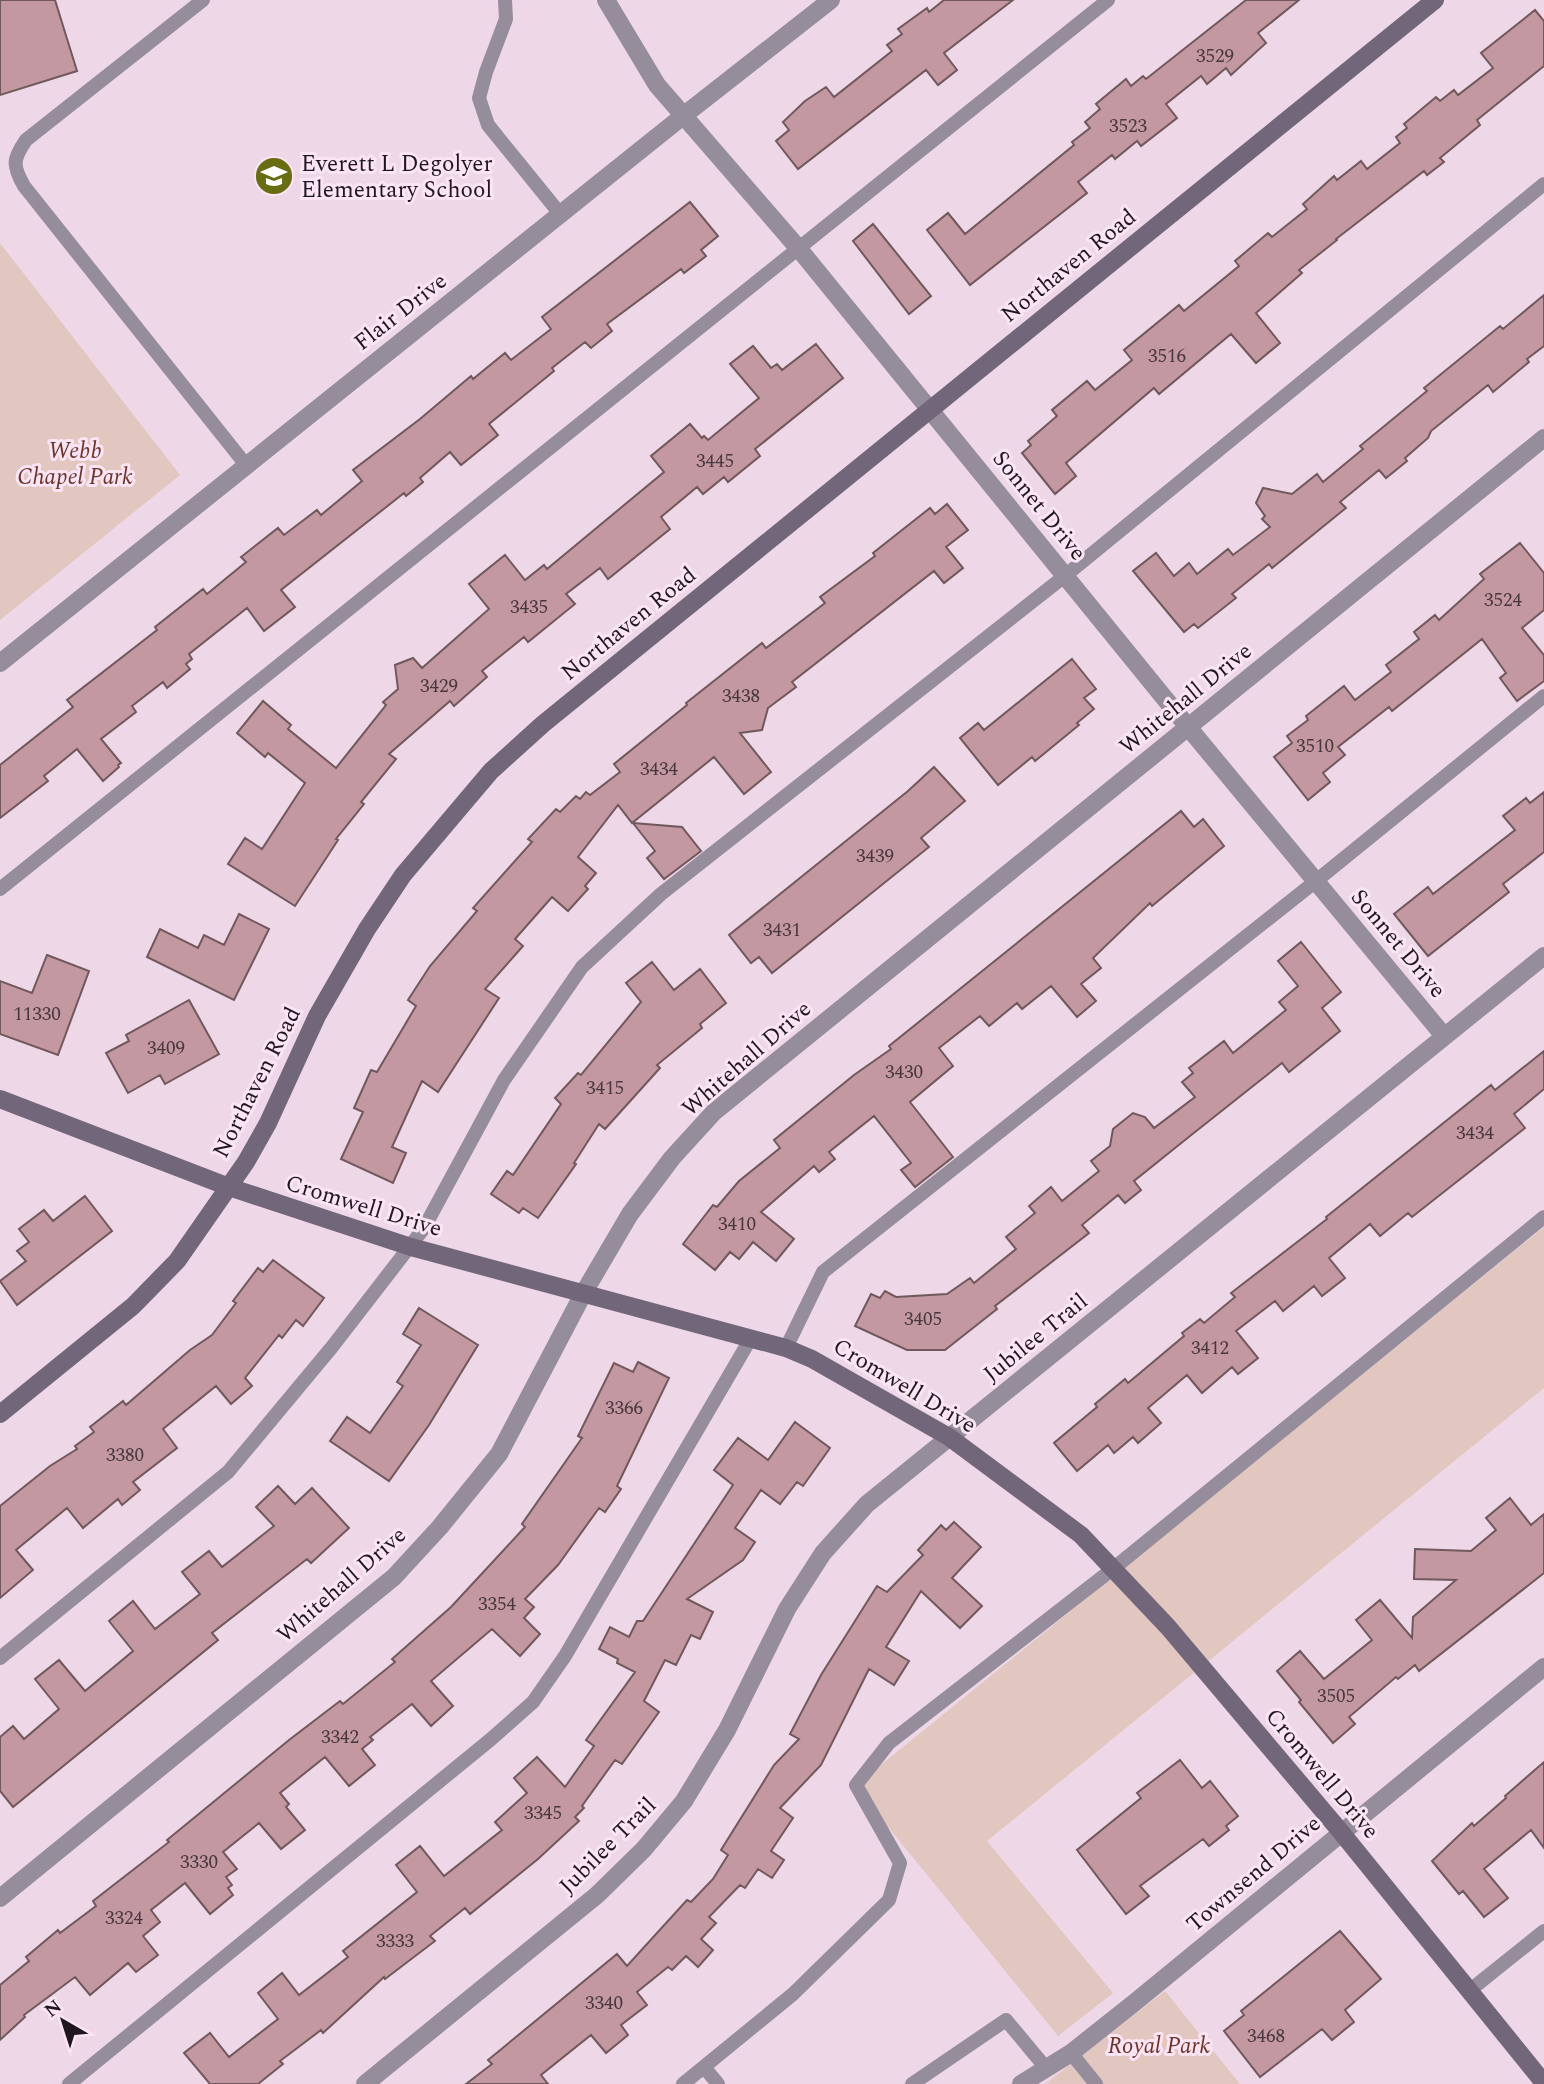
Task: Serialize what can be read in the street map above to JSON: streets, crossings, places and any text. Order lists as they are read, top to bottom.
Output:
{
  "streets": {
    "street": [
      "Northaven Road",
      "Flair Drive",
      "Sonnet Drive",
      "Whitehall Drive",
      "Cromwell Drive",
      "Jubilee Trail",
      "Townsend Drive"
    ]
  },
  "crossings": [
    ["Northaven Road", "Sonnet Drive"],
    ["Northaven Road", "Cromwell Drive"],
    ["Flair Drive", "Sonnet Drive"],
    ["Sonnet Drive", "Whitehall Drive"],
    ["Sonnet Drive", "Jubilee Trail"],
    ["Whitehall Drive", "Cromwell Drive"],
    ["Cromwell Drive", "Jubilee Trail"],
    ["Cromwell Drive", "Townsend Drive"]
  ],
  "parks": ["Webb Chapel Park", "Royal Park"],
  "places": {
    "school or university": ["Everett L Degolyer Elementary School"]
  },
  "house_numbers": [
    "3529",
    "3523",
    "3516",
    "3445",
    "3524",
    "3435",
    "3429",
    "3438",
    "3510",
    "3434",
    "3439",
    "3431",
    "11330",
    "3409",
    "3430",
    "3415",
    "3434",
    "3410",
    "3405",
    "3412",
    "3366",
    "3380",
    "3354",
    "3505",
    "3342",
    "3345",
    "3330",
    "3324",
    "3333",
    "3340",
    "3468"
  ],
  "north": "top left"
}
